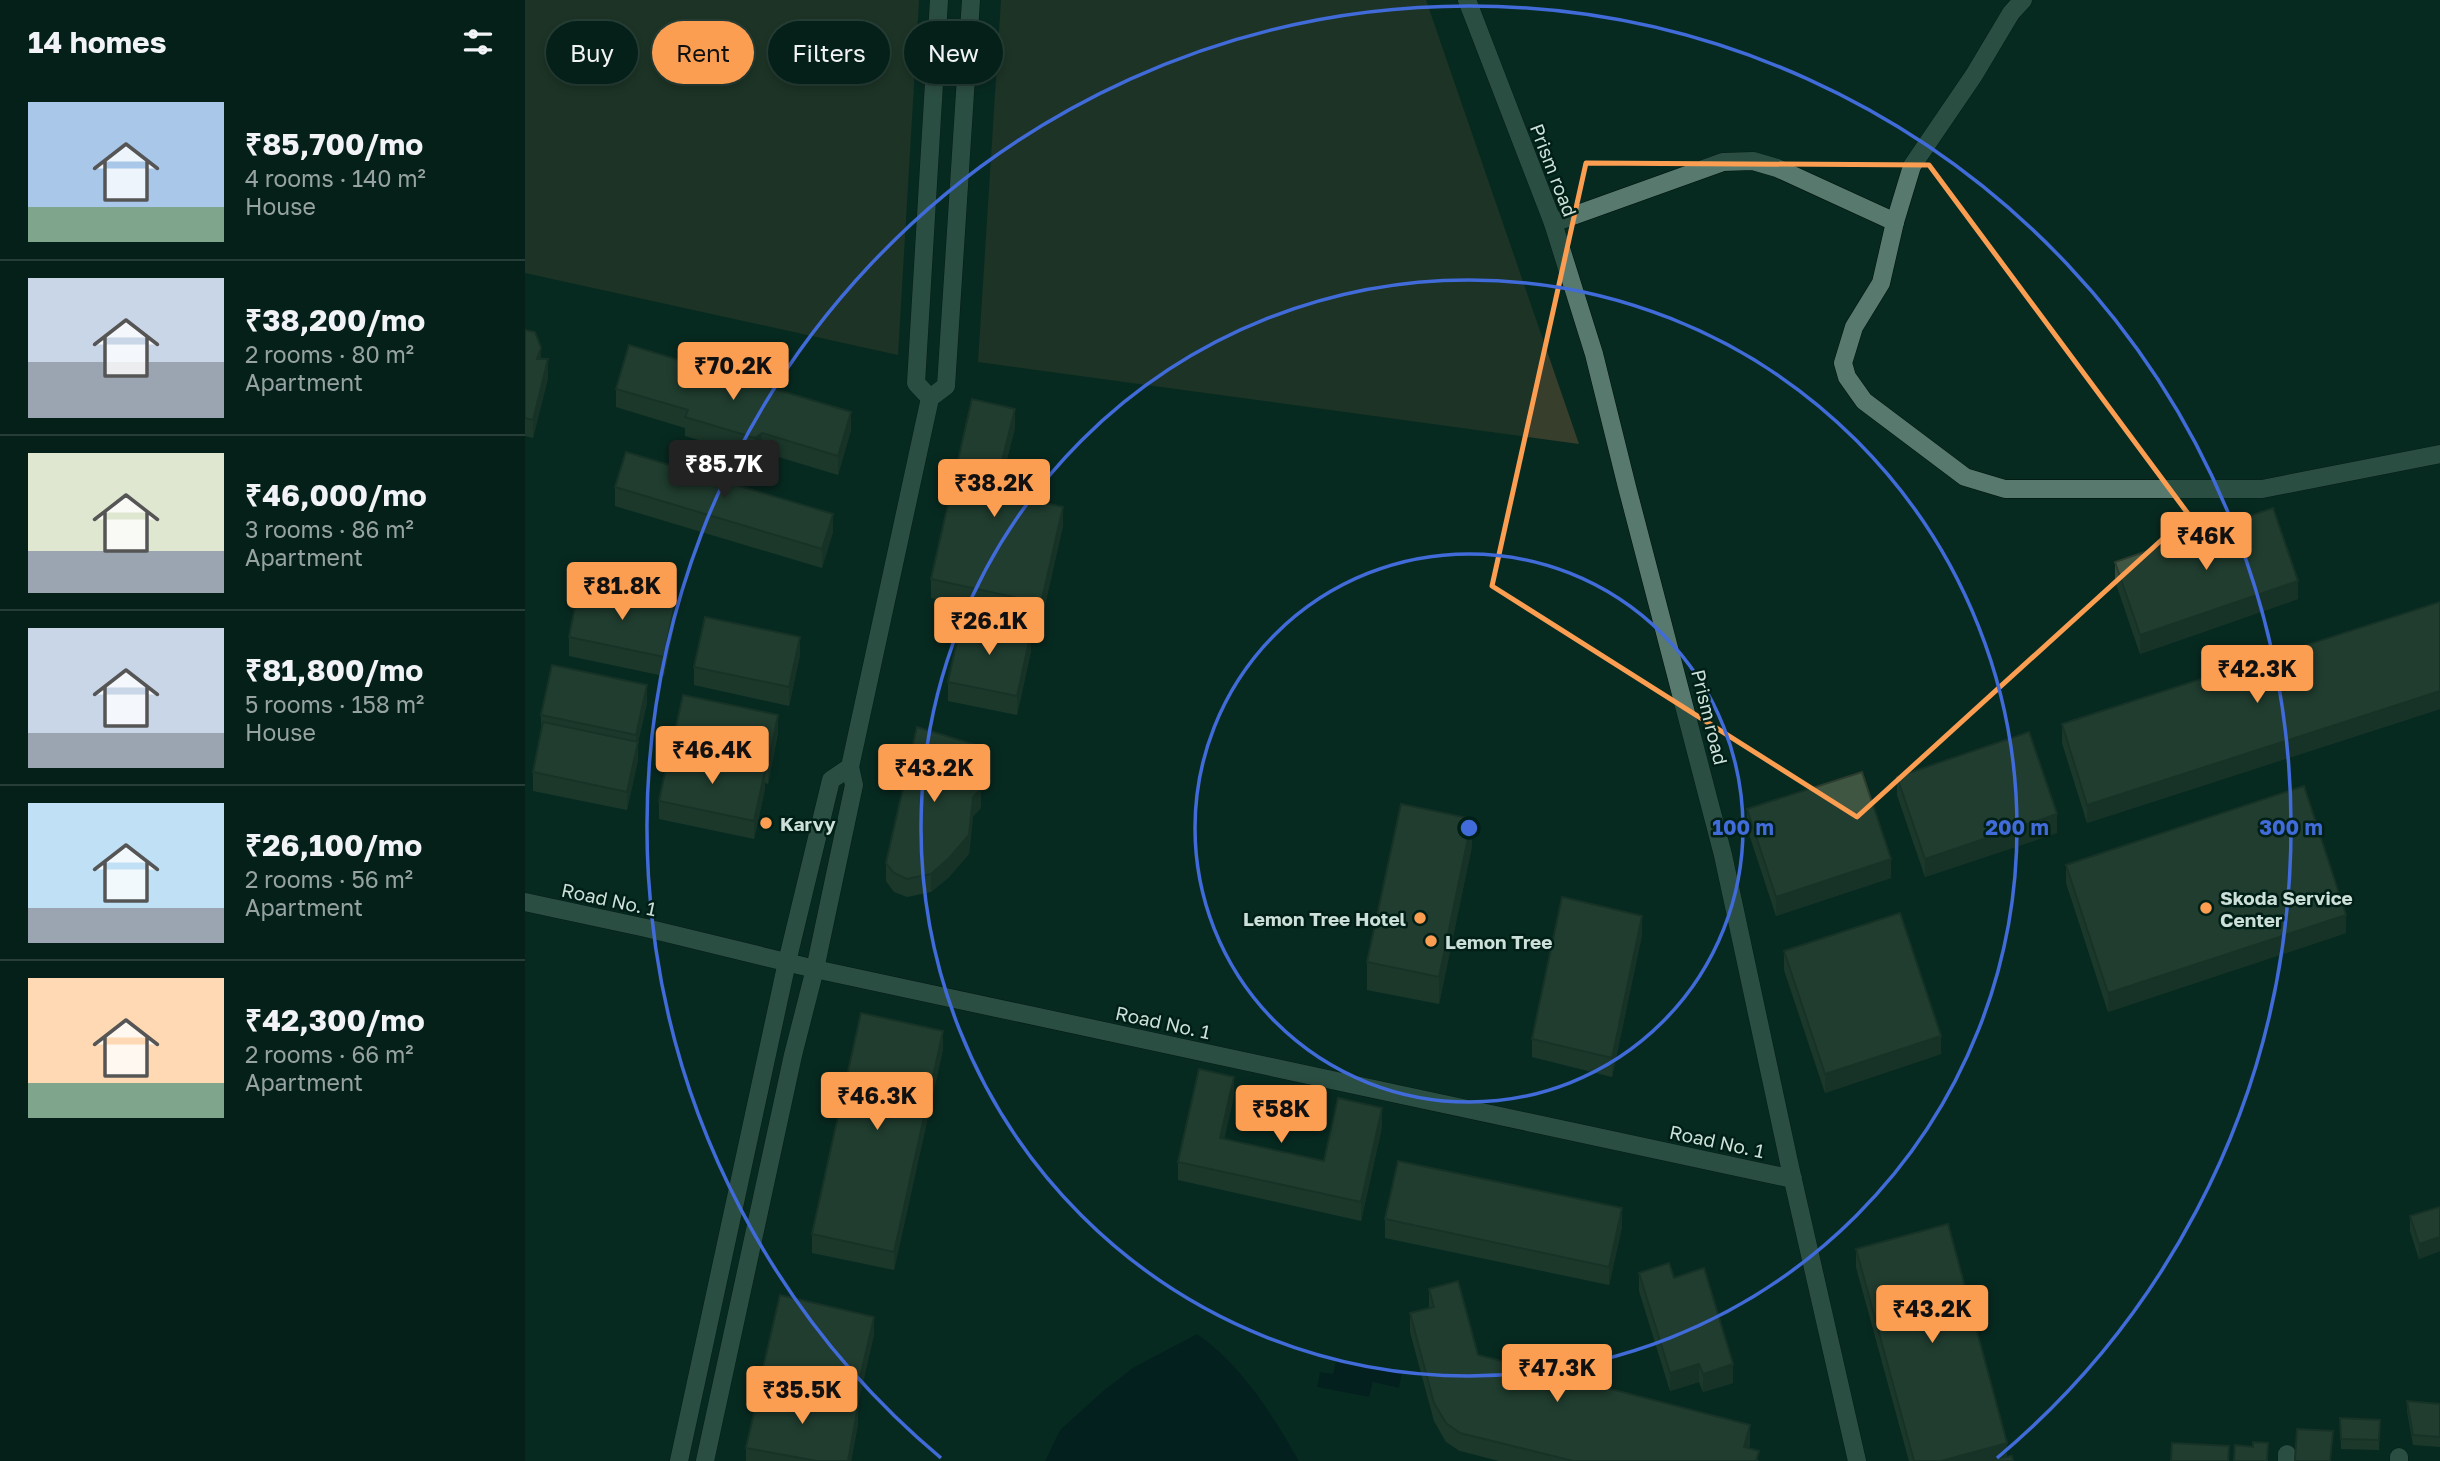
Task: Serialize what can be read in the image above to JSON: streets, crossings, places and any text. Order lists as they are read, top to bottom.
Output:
{
  "streets": {
    "street": ["Prism road", "Road No. 1"]
  },
  "crossings": [
    ["Prism road", "Road No. 1"]
  ],
  "places": [
    "Karvy",
    "Skoda Service Center",
    "Lemon Tree Hotel",
    "Lemon Tree"
  ],
  "page": {
    "heading": "14 homes",
    "chip": [
      "Buy",
      "Rent",
      "Filters",
      "New"
    ],
    "list": [
      {
        "name": "₹85,700/mo",
        "note": "4 rooms · 140 m² · House"
      },
      {
        "name": "₹38,200/mo",
        "note": "2 rooms · 80 m² · Apartment"
      },
      {
        "name": "₹46,000/mo",
        "note": "3 rooms · 86 m² · Apartment"
      },
      {
        "name": "₹81,800/mo",
        "note": "5 rooms · 158 m² · House"
      },
      {
        "name": "₹26,100/mo",
        "note": "2 rooms · 56 m² · Apartment"
      },
      {
        "name": "₹42,300/mo",
        "note": "2 rooms · 66 m² · Apartment"
      }
    ],
    "price": [
      "₹70.2K",
      "₹85.7K",
      "₹38.2K",
      "₹46K",
      "₹81.8K",
      "₹26.1K",
      "₹42.3K",
      "₹46.4K",
      "₹43.2K",
      "₹46.3K",
      "₹58K",
      "₹43.2K",
      "₹47.3K",
      "₹35.5K"
    ]
  },
  "rings": ["100 m", "200 m", "300 m"]
}
